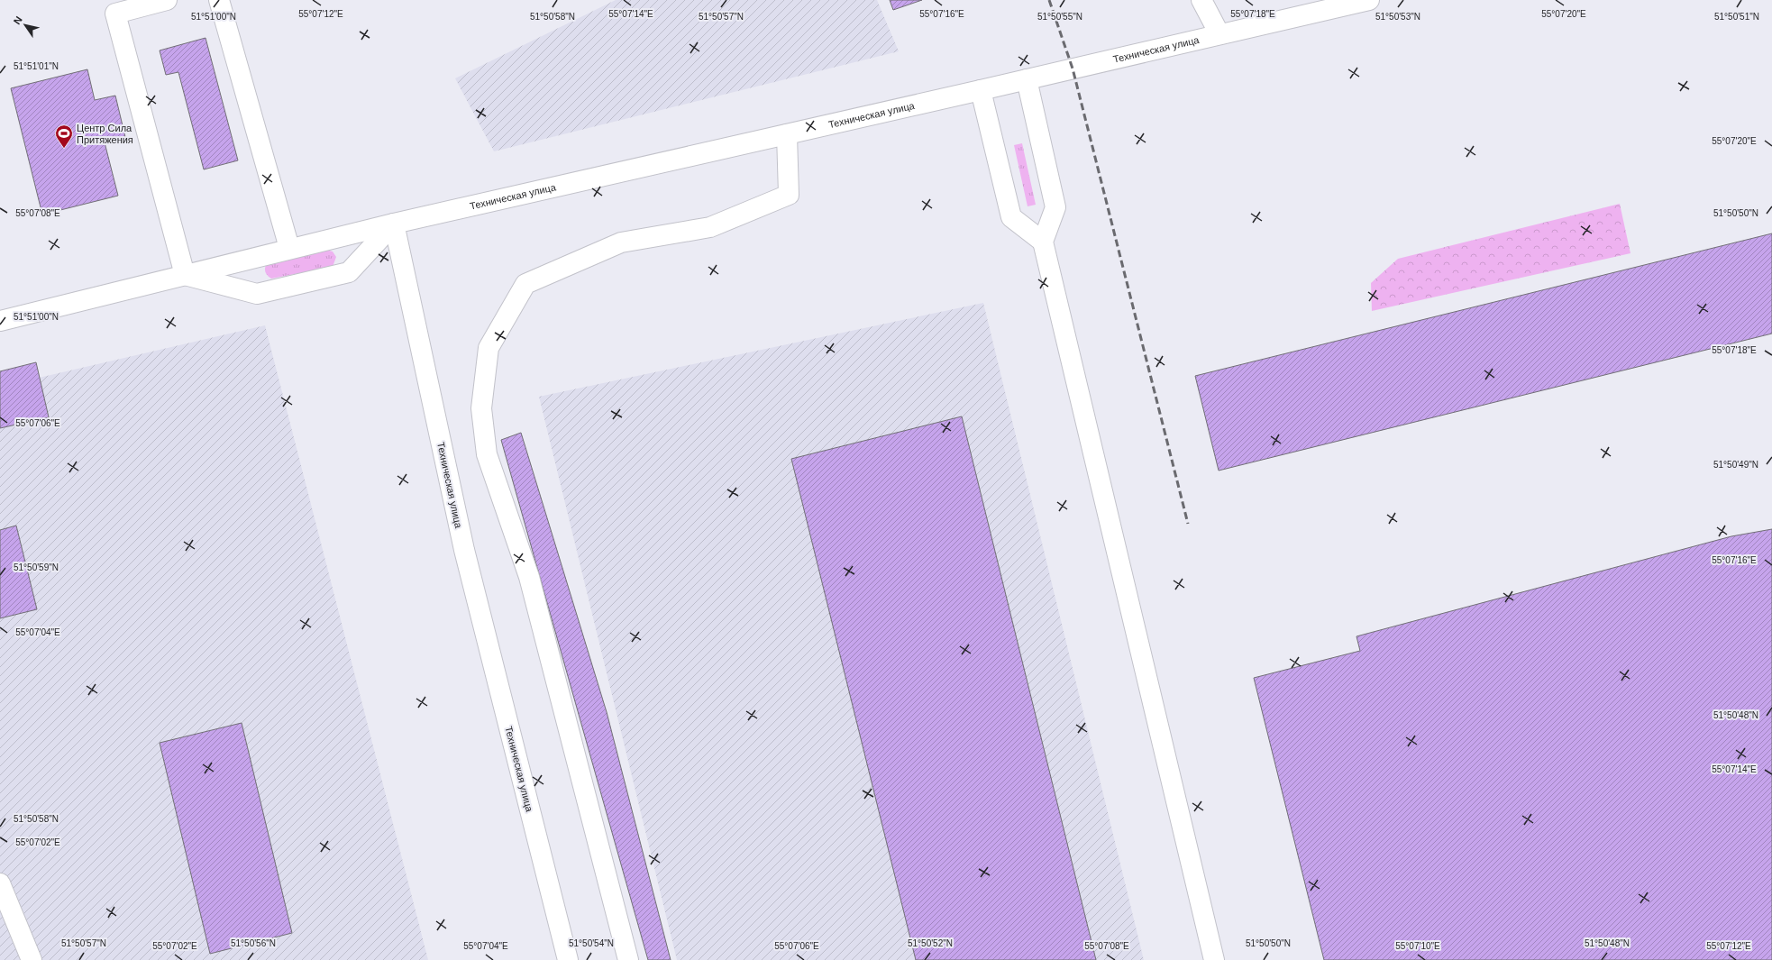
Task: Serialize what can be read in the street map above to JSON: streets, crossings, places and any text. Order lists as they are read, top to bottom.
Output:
{
  "streets": {
    "street": ["Техническая улица"]
  },
  "places": {
    "sports": ["Центр Сила Притяжения"]
  },
  "north": "top left",
  "coordinates": [
    "55°07'12\"E",
    "55°07'14\"E",
    "55°07'18\"E",
    "55°07'20\"E",
    "55°07'16\"E",
    "51°51'00\"N",
    "51°50'58\"N",
    "51°50'57\"N",
    "51°50'55\"N",
    "51°50'53\"N",
    "51°50'51\"N",
    "51°51'01\"N",
    "55°07'08\"E",
    "51°50'50\"N",
    "55°07'06\"E",
    "51°50'49\"N",
    "51°50'59\"N",
    "55°07'04\"E",
    "51°50'48\"N",
    "55°07'02\"E",
    "51°50'56\"N",
    "51°50'54\"N",
    "51°50'52\"N",
    "55°07'10\"E"
  ]
}
